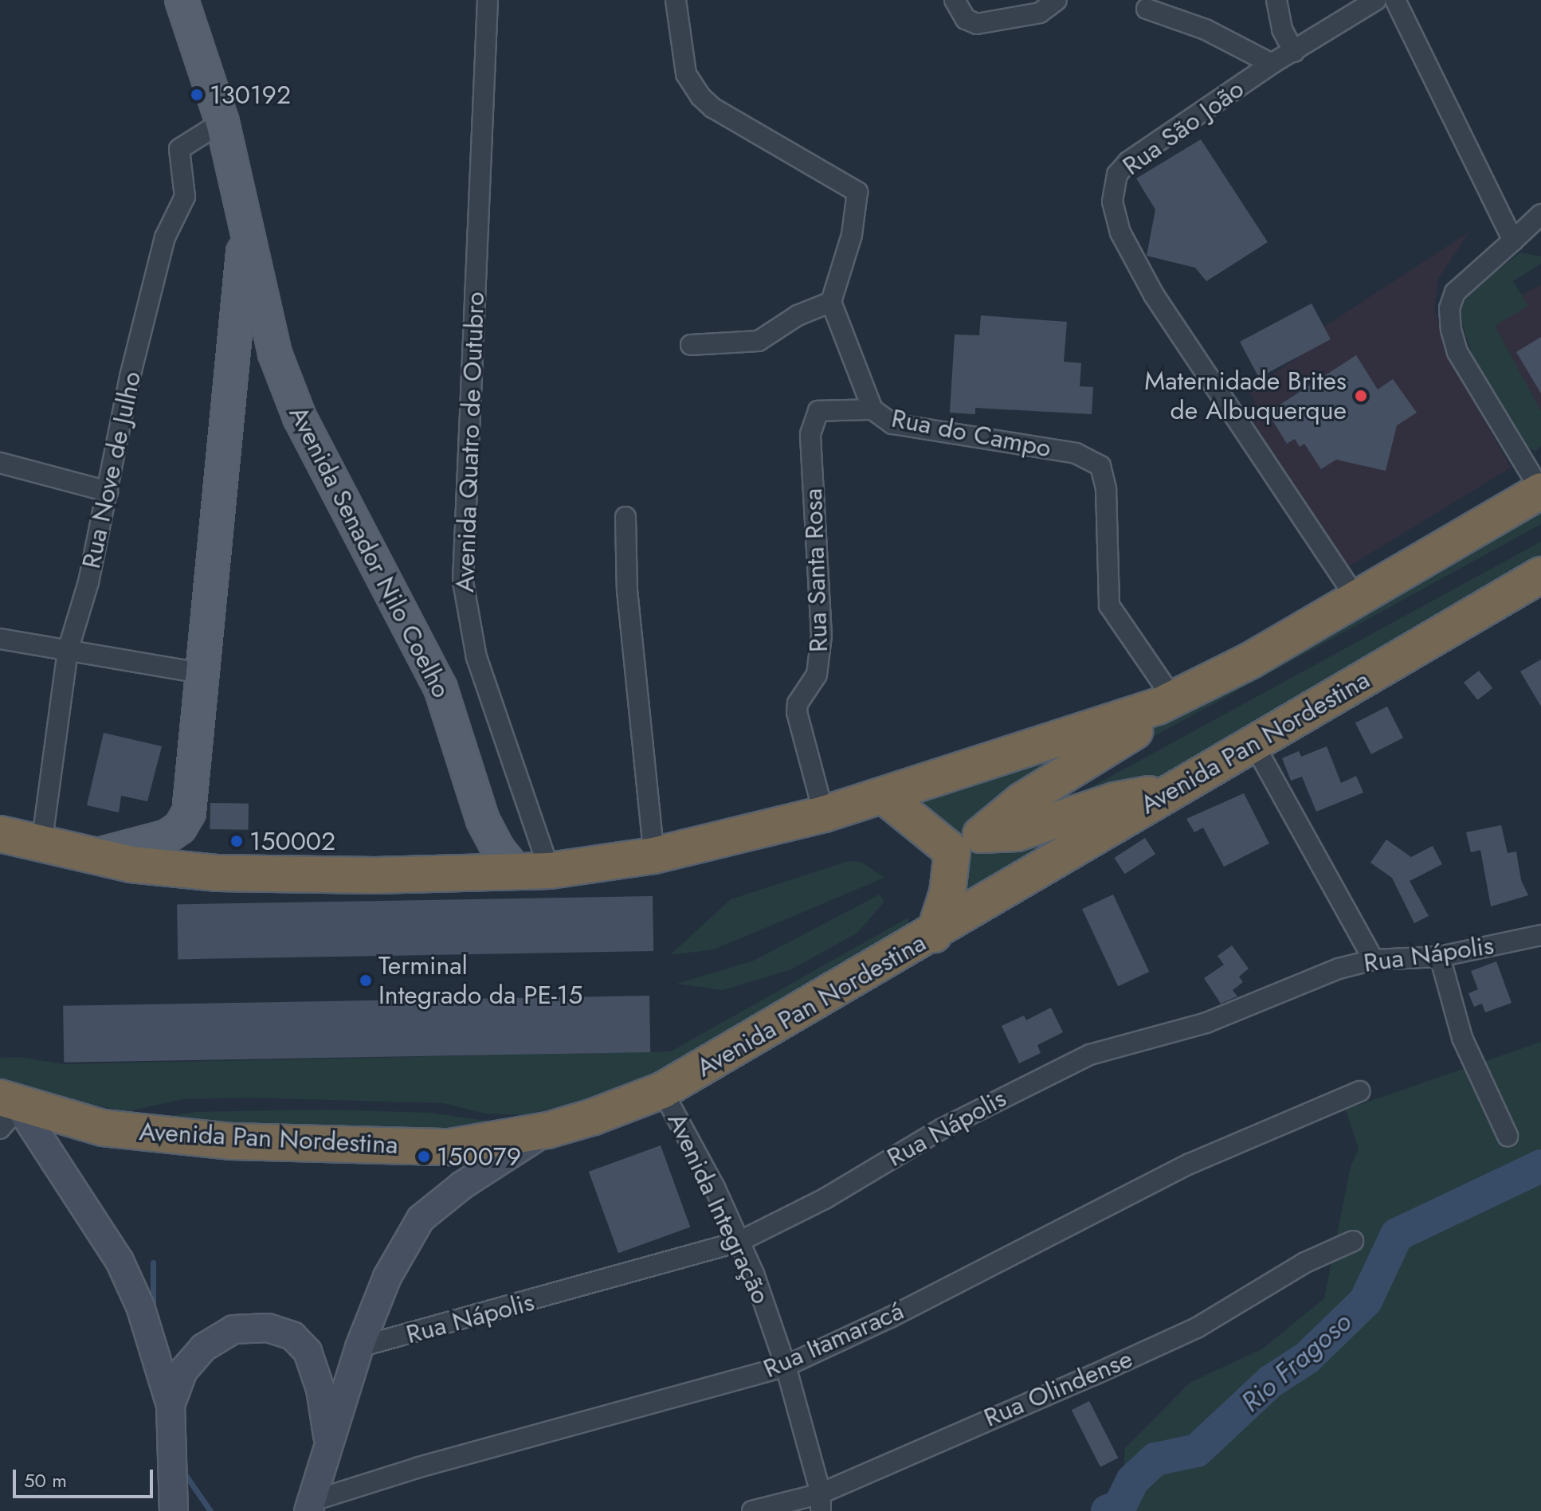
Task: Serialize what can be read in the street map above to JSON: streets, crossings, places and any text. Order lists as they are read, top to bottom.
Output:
{
  "streets": {
    "highway": ["Avenida Pan Nordestina"],
    "main road": ["Avenida Senador Nilo Coelho"],
    "street": [
      "Rua São João",
      "Rua do Campo",
      "Avenida Quatro de Outubro",
      "Rua Nove de Julho",
      "Rua Santa Rosa",
      "Rua Nápolis",
      "Avenida Integração",
      "Rua Itamaracá",
      "Rua Olindense"
    ]
  },
  "crossings": [
    ["Rua do Campo", "Rua Santa Rosa"],
    ["Avenida Quatro de Outubro", "Avenida Senador Nilo Coelho"],
    ["Rua Nove de Julho", "Avenida Senador Nilo Coelho"],
    ["Avenida Pan Nordestina", "Avenida Integração"],
    ["Rua Nápolis", "Avenida Integração"],
    ["Avenida Integração", "Rua Itamaracá"],
    ["Avenida Integração", "Rua Olindense"]
  ],
  "water": ["Rio Fragoso"],
  "places": [
    "130192",
    "Maternidade Brites de Albuquerque",
    "150002",
    "Terminal Integrado da PE-15",
    "150079"
  ],
  "scale_bar": "50 m"
}
